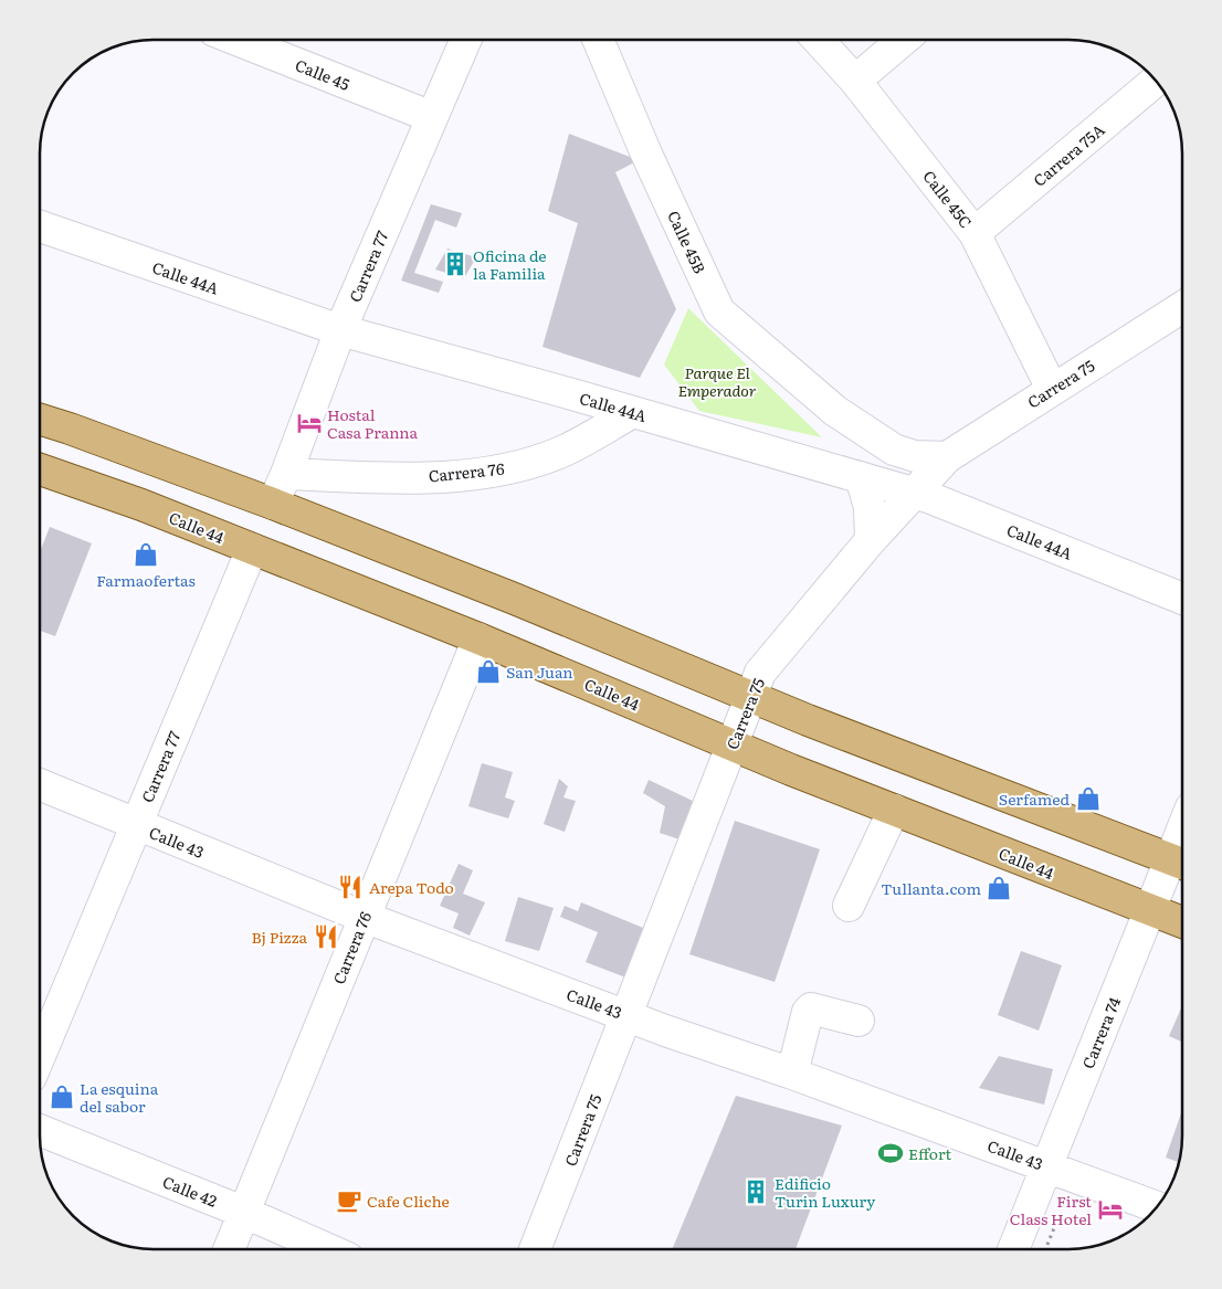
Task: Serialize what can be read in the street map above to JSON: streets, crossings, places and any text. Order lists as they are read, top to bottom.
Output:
{
  "streets": {
    "main road": ["Calle 44"],
    "street": [
      "Calle 45",
      "Carrera 75A",
      "Calle 45C",
      "Calle 45B",
      "Carrera 77",
      "Calle 44A",
      "Carrera 75",
      "Carrera 76",
      "Calle 43",
      "Carrera 74",
      "Calle 42"
    ]
  },
  "crossings": [
    ["Calle 45", "Carrera 77"],
    ["Carrera 75A", "Calle 45C"],
    ["Calle 45C", "Carrera 75"],
    ["Calle 45B", "Calle 44A"],
    ["Calle 45B", "Carrera 75"],
    ["Carrera 77", "Calle 44A"],
    ["Carrera 77", "Carrera 76"],
    ["Carrera 77", "Calle 44"],
    ["Carrera 77", "Calle 43"],
    ["Calle 44A", "Carrera 75"],
    ["Calle 44A", "Carrera 76"],
    ["Carrera 75", "Calle 44"],
    ["Carrera 75", "Calle 43"],
    ["Carrera 76", "Calle 44"],
    ["Carrera 76", "Calle 43"],
    ["Carrera 76", "Calle 42"],
    ["Calle 44", "Carrera 74"],
    ["Calle 43", "Carrera 74"]
  ],
  "parks": ["Parque El Emperador"],
  "places": {
    "building": ["Oficina de la Familia", "Edificio Turin Luxury"],
    "hotel": ["Hostal Casa Pranna", "First Class Hotel"],
    "shop": [
      "Farmaofertas",
      "San Juan",
      "Serfamed",
      "Tullanta.com",
      "La esquina del sabor"
    ],
    "restaurant": ["Arepa Todo", "Bj Pizza"],
    "sports": ["Effort"],
    "cafe": ["Cafe Cliche"]
  }
}
